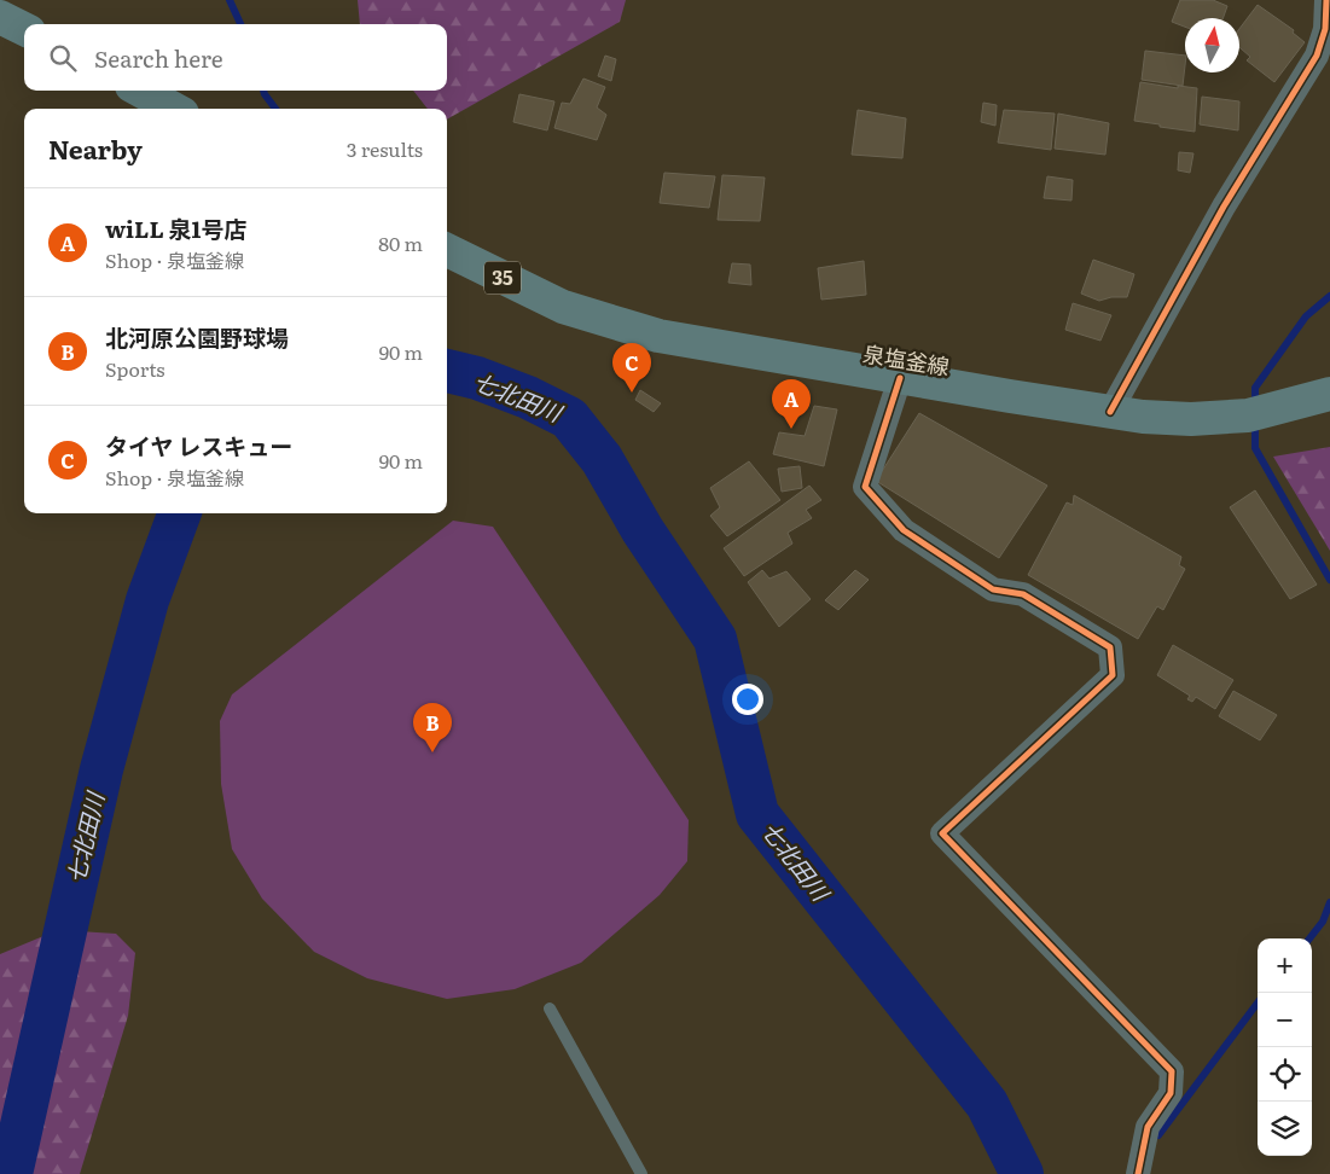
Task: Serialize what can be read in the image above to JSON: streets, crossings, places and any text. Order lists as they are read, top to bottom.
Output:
{
  "streets": {
    "main road": ["35", "泉塩釜線"]
  },
  "water": ["七北田川"],
  "north": "top",
  "page": {
    "search": "Search here",
    "heading": ["Nearby", "3 results"],
    "list": [
      {
        "mark": "A",
        "name": "wiLL 泉1号店",
        "note": "Shop · 泉塩釜線",
        "value": "80 m"
      },
      {
        "mark": "B",
        "name": "北河原公園野球場",
        "note": "Sports",
        "value": "90 m"
      },
      {
        "mark": "C",
        "name": "タイヤ レスキュー",
        "note": "Shop · 泉塩釜線",
        "value": "90 m"
      }
    ],
    "pins": ["C", "A", "B"],
    "map_buttons": ["+", "−"]
  }
}
